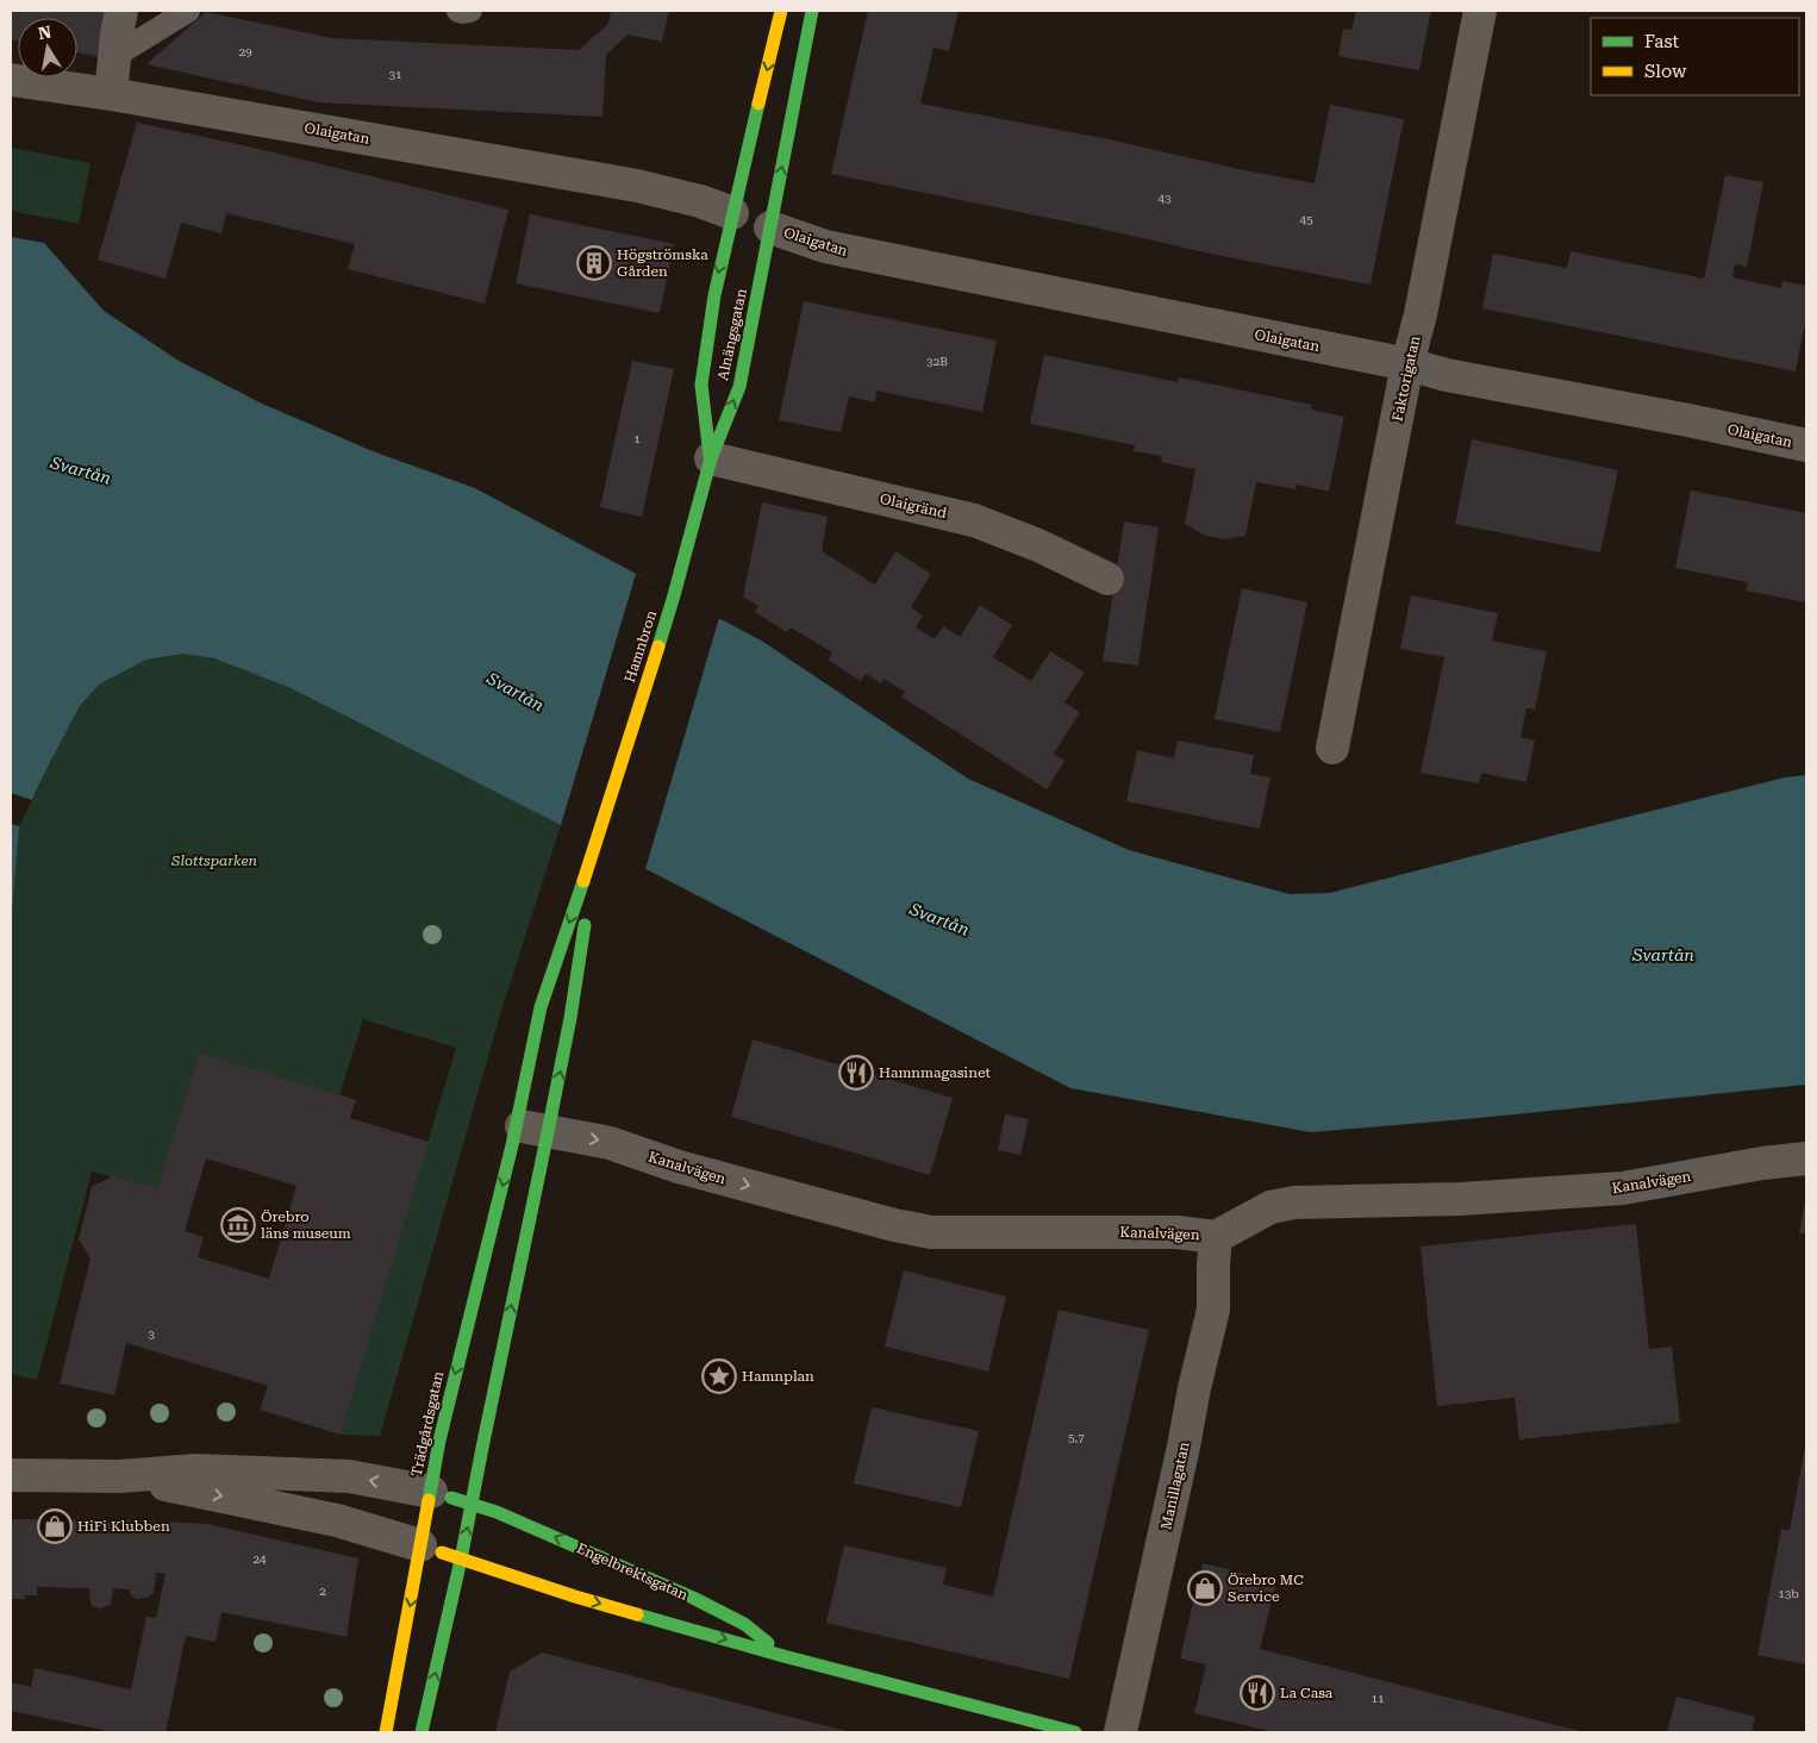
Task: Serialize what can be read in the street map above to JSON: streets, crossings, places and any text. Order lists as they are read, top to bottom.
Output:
{
  "streets": {
    "main road": [
      "Alnängsgatan",
      "Hamnbron",
      "Trädgårdsgatan",
      "Engelbrektsgatan"
    ],
    "street": [
      "Olaigatan",
      "Faktorigatan",
      "Olaigränd",
      "Kanalvägen",
      "Manillagatan"
    ]
  },
  "crossings": [
    ["Olaigatan", "Alnängsgatan"],
    ["Olaigatan", "Faktorigatan"],
    ["Alnängsgatan", "Olaigränd"],
    ["Alnängsgatan", "Hamnbron"],
    ["Olaigränd", "Hamnbron"],
    ["Hamnbron", "Kanalvägen"],
    ["Hamnbron", "Trädgårdsgatan"],
    ["Kanalvägen", "Trädgårdsgatan"],
    ["Kanalvägen", "Manillagatan"],
    ["Trädgårdsgatan", "Engelbrektsgatan"]
  ],
  "one_way": ["Kanalvägen"],
  "water": ["Svartån"],
  "parks": ["Slottsparken"],
  "places": {
    "building": ["Högströmska Gården"],
    "restaurant": ["Hamnmagasinet", "La Casa"],
    "museum": ["Örebro läns museum"],
    "place": ["Hamnplan"],
    "shop": ["HiFi Klubben", "Örebro MC Service"]
  },
  "house_numbers": [
    "29",
    "31",
    "43",
    "45",
    "32B",
    "1",
    "3",
    "5,7",
    "24",
    "2",
    "13b",
    "11"
  ],
  "legend": ["Fast", "Slow"],
  "north": "top"
}
